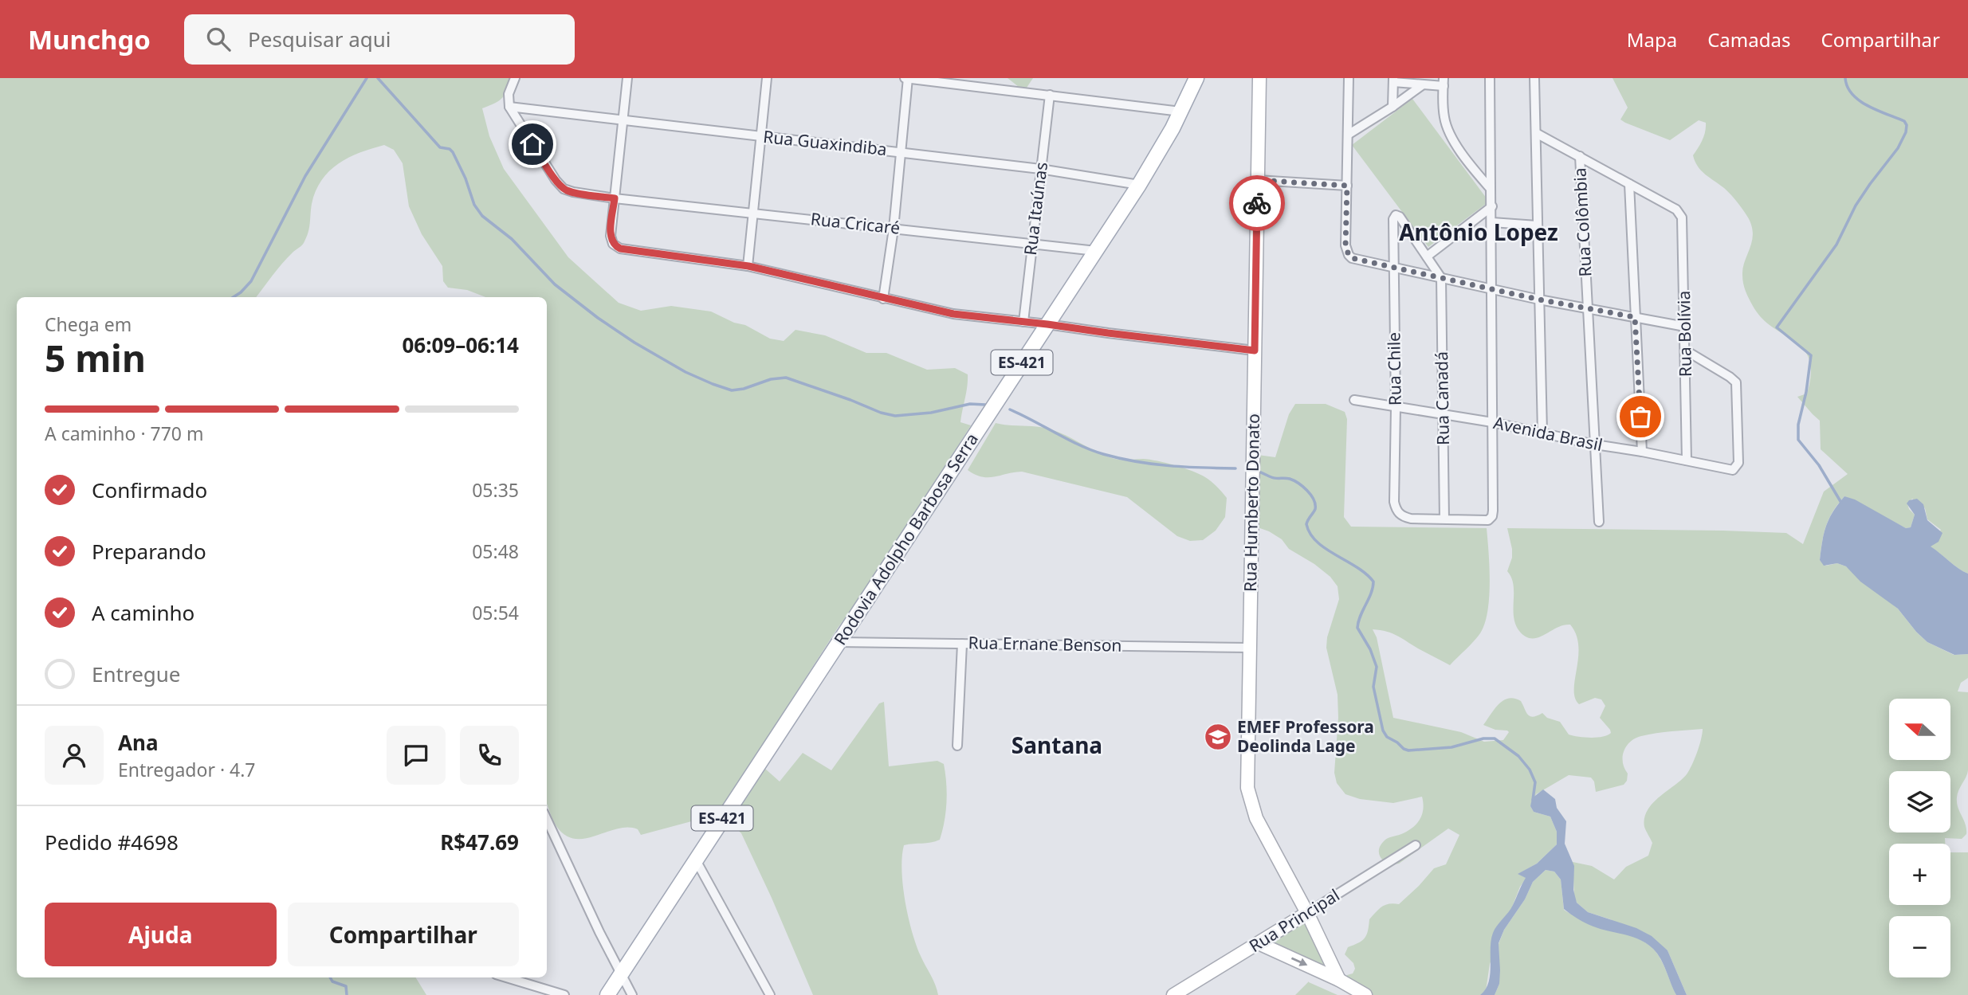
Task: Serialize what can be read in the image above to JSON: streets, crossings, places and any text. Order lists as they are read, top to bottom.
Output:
{
  "streets": {
    "main road": [
      "ES-421",
      "Rua Humberto Donato",
      "Rodovia Adolpho Barbosa Serra",
      "Rua Principal"
    ],
    "street": [
      "Rua Guaxindiba",
      "Rua Itaúnas",
      "Rua Colômbia",
      "Rua Cricaré",
      "Rua Bolívia",
      "Rua Chile",
      "Rua Canadá",
      "Avenida Brasil",
      "Rua Ernane Benson"
    ]
  },
  "crossings": [
    ["Rua Guaxindiba", "Rua Itaúnas"],
    ["Rua Guaxindiba", "Rua Cricaré"],
    ["Rua Guaxindiba", "Rodovia Adolpho Barbosa Serra"],
    ["Rua Itaúnas", "Rua Cricaré"],
    ["Rua Colômbia", "Avenida Brasil"],
    ["Rua Cricaré", "Rodovia Adolpho Barbosa Serra"],
    ["Rua Bolívia", "Avenida Brasil"],
    ["Rua Chile", "Rua Canadá"],
    ["Rua Chile", "Avenida Brasil"],
    ["Rua Canadá", "Avenida Brasil"],
    ["Rua Humberto Donato", "Rua Ernane Benson"],
    ["Rua Humberto Donato", "Rua Principal"],
    ["Rodovia Adolpho Barbosa Serra", "Rua Ernane Benson"]
  ],
  "districts": ["Antônio Lopez", "Santana"],
  "places": {
    "school or university": ["EMEF Professora Deolinda Lage"]
  },
  "north": "left",
  "page": {
    "header": "Munchgo",
    "search": "Pesquisar aqui",
    "nav": ["Mapa", "Camadas", "Compartilhar"],
    "heading": ["5 min", "Chega em", "06:09–06:14"],
    "panel": [
      "Ana",
      "Entregador · 4.7",
      "Pedido #4698",
      "R$47.69"
    ],
    "bar": "A caminho · 770 m",
    "list": [
      ["Confirmado", "05:35"],
      ["Preparando", "05:48"],
      ["A caminho", "05:54"],
      "Entregue"
    ],
    "map_buttons": ["+", "−"],
    "buttons": ["Ajuda", "Compartilhar"]
  }
}
